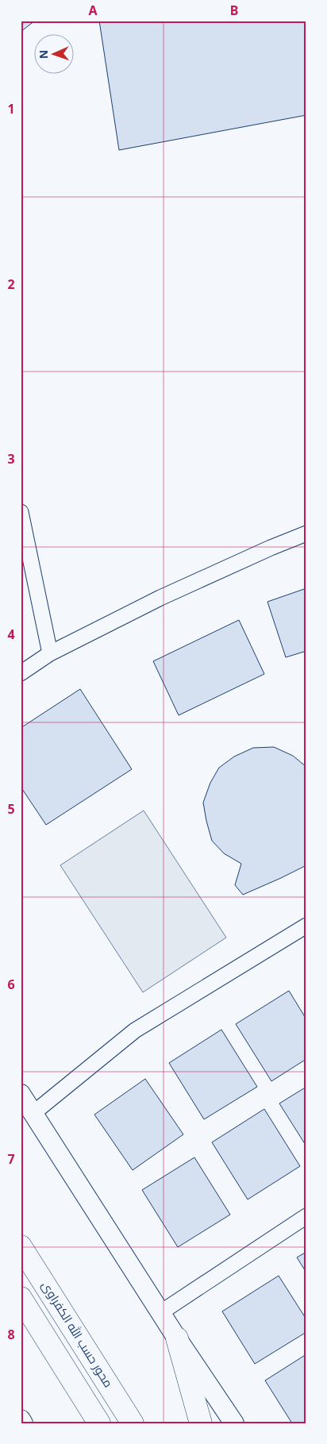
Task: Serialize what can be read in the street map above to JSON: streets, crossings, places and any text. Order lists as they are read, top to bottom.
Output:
{
  "streets": {
    "main road": ["محور حسب الله الكفراوى"]
  },
  "north": "left",
  "grid": {
    "columns": ["A", "B"],
    "rows": [
      "1",
      "2",
      "3",
      "4",
      "5",
      "6",
      "7",
      "8"
    ]
  }
}
